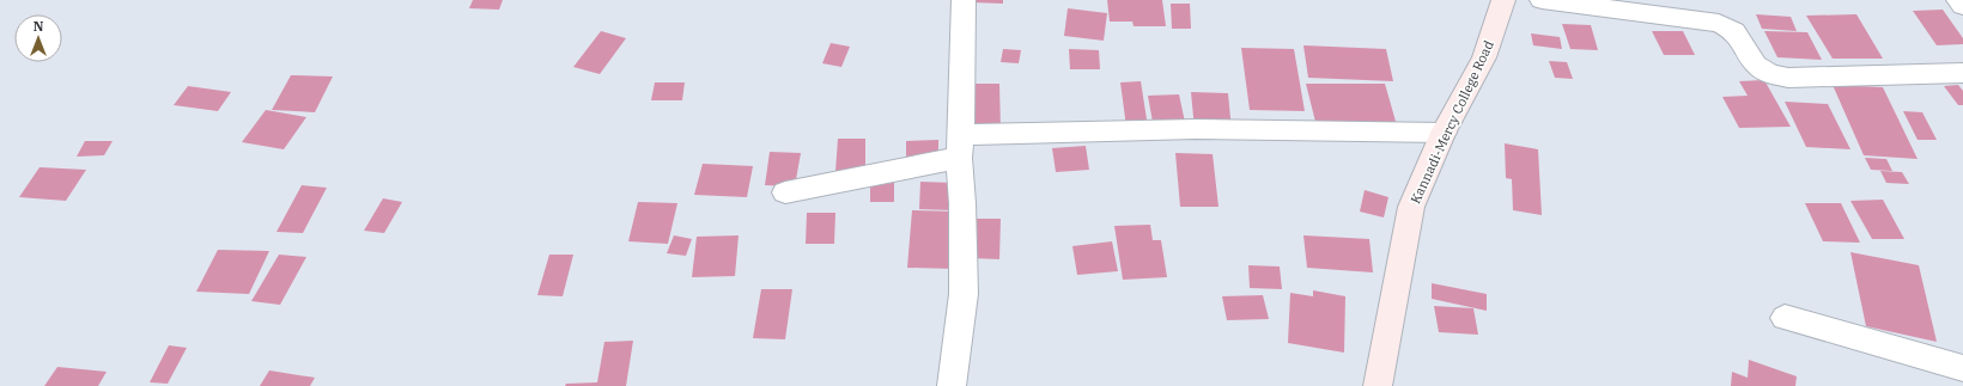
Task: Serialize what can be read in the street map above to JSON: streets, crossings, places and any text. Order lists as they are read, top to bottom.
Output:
{
  "streets": {
    "main road": ["Kannadi-Mercy College Road"]
  },
  "north": "top"
}
